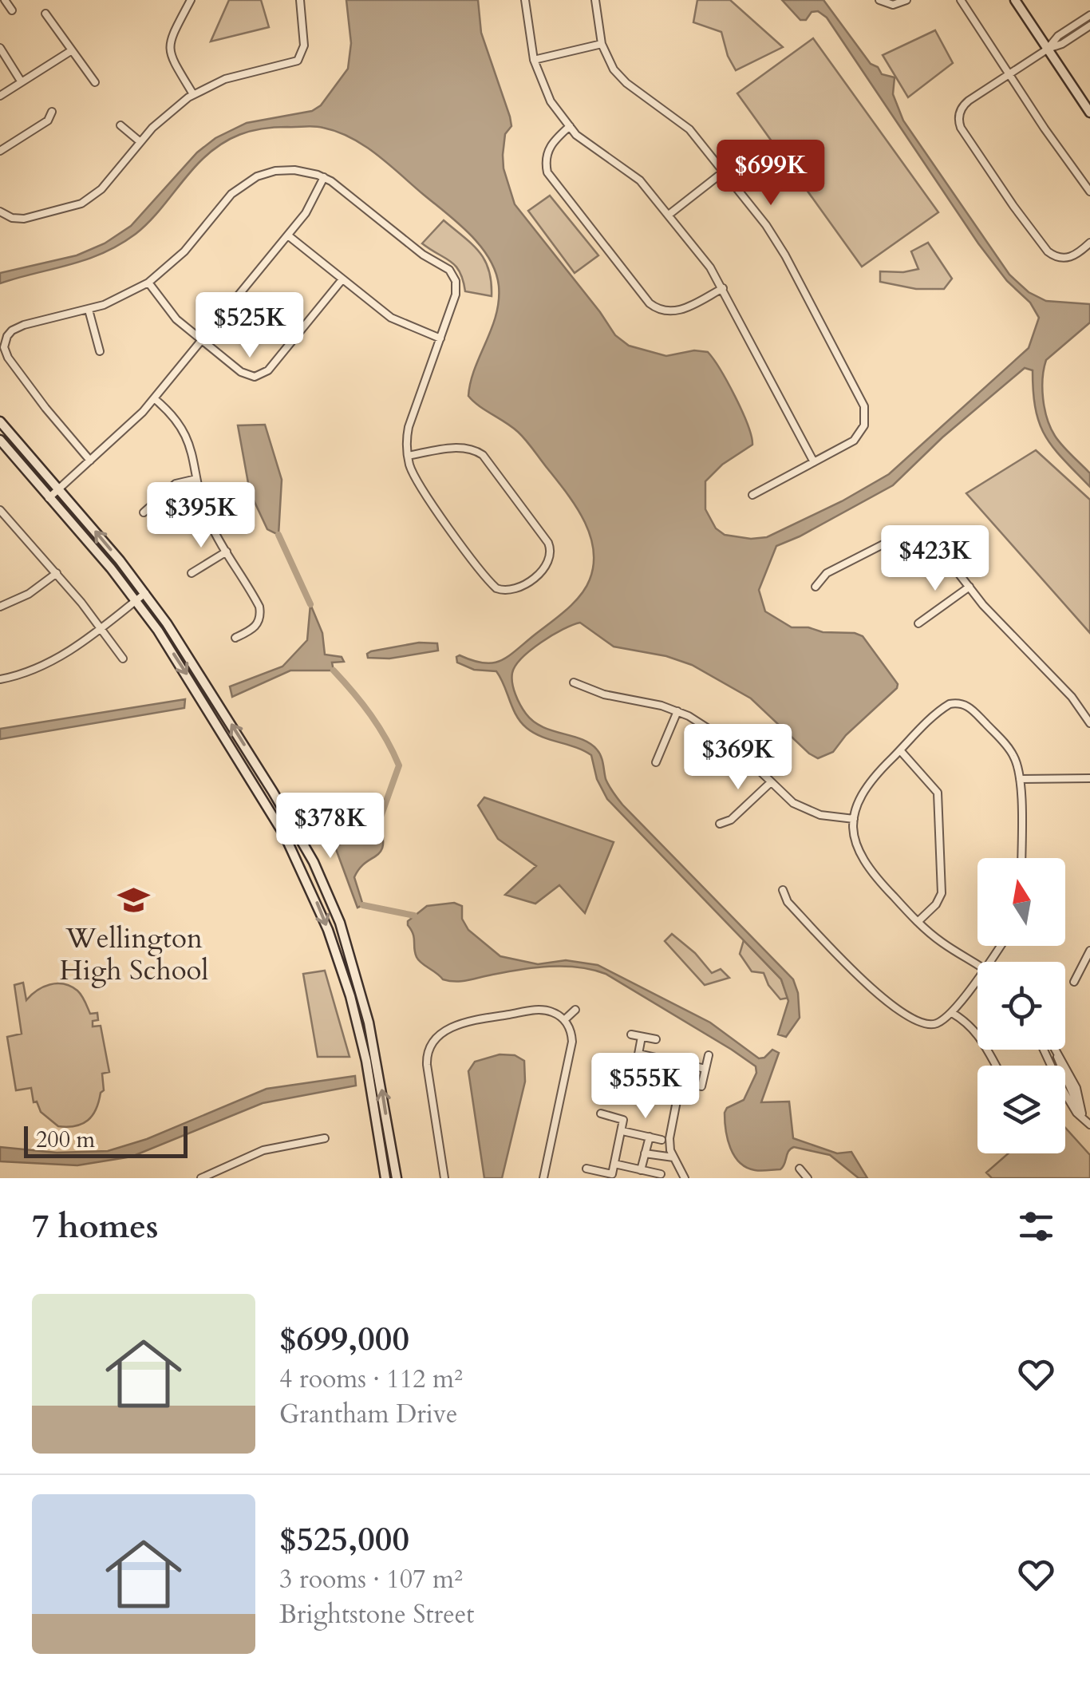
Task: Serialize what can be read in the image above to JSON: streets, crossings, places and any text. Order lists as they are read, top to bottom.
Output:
{
  "places": {
    "school or university": ["Wellington High School"]
  },
  "scale_bar": "200 m",
  "north": "top",
  "page": {
    "price": [
      "$699K",
      "$525K",
      "$395K",
      "$423K",
      "$369K",
      "$378K",
      "$555K"
    ],
    "scale": "200 m",
    "heading": "7 homes",
    "list": [
      {
        "name": "$699,000",
        "note": "4 rooms · 112 m² · Grantham Drive"
      },
      {
        "name": "$525,000",
        "note": "3 rooms · 107 m² · Brightstone Street"
      }
    ]
  }
}
